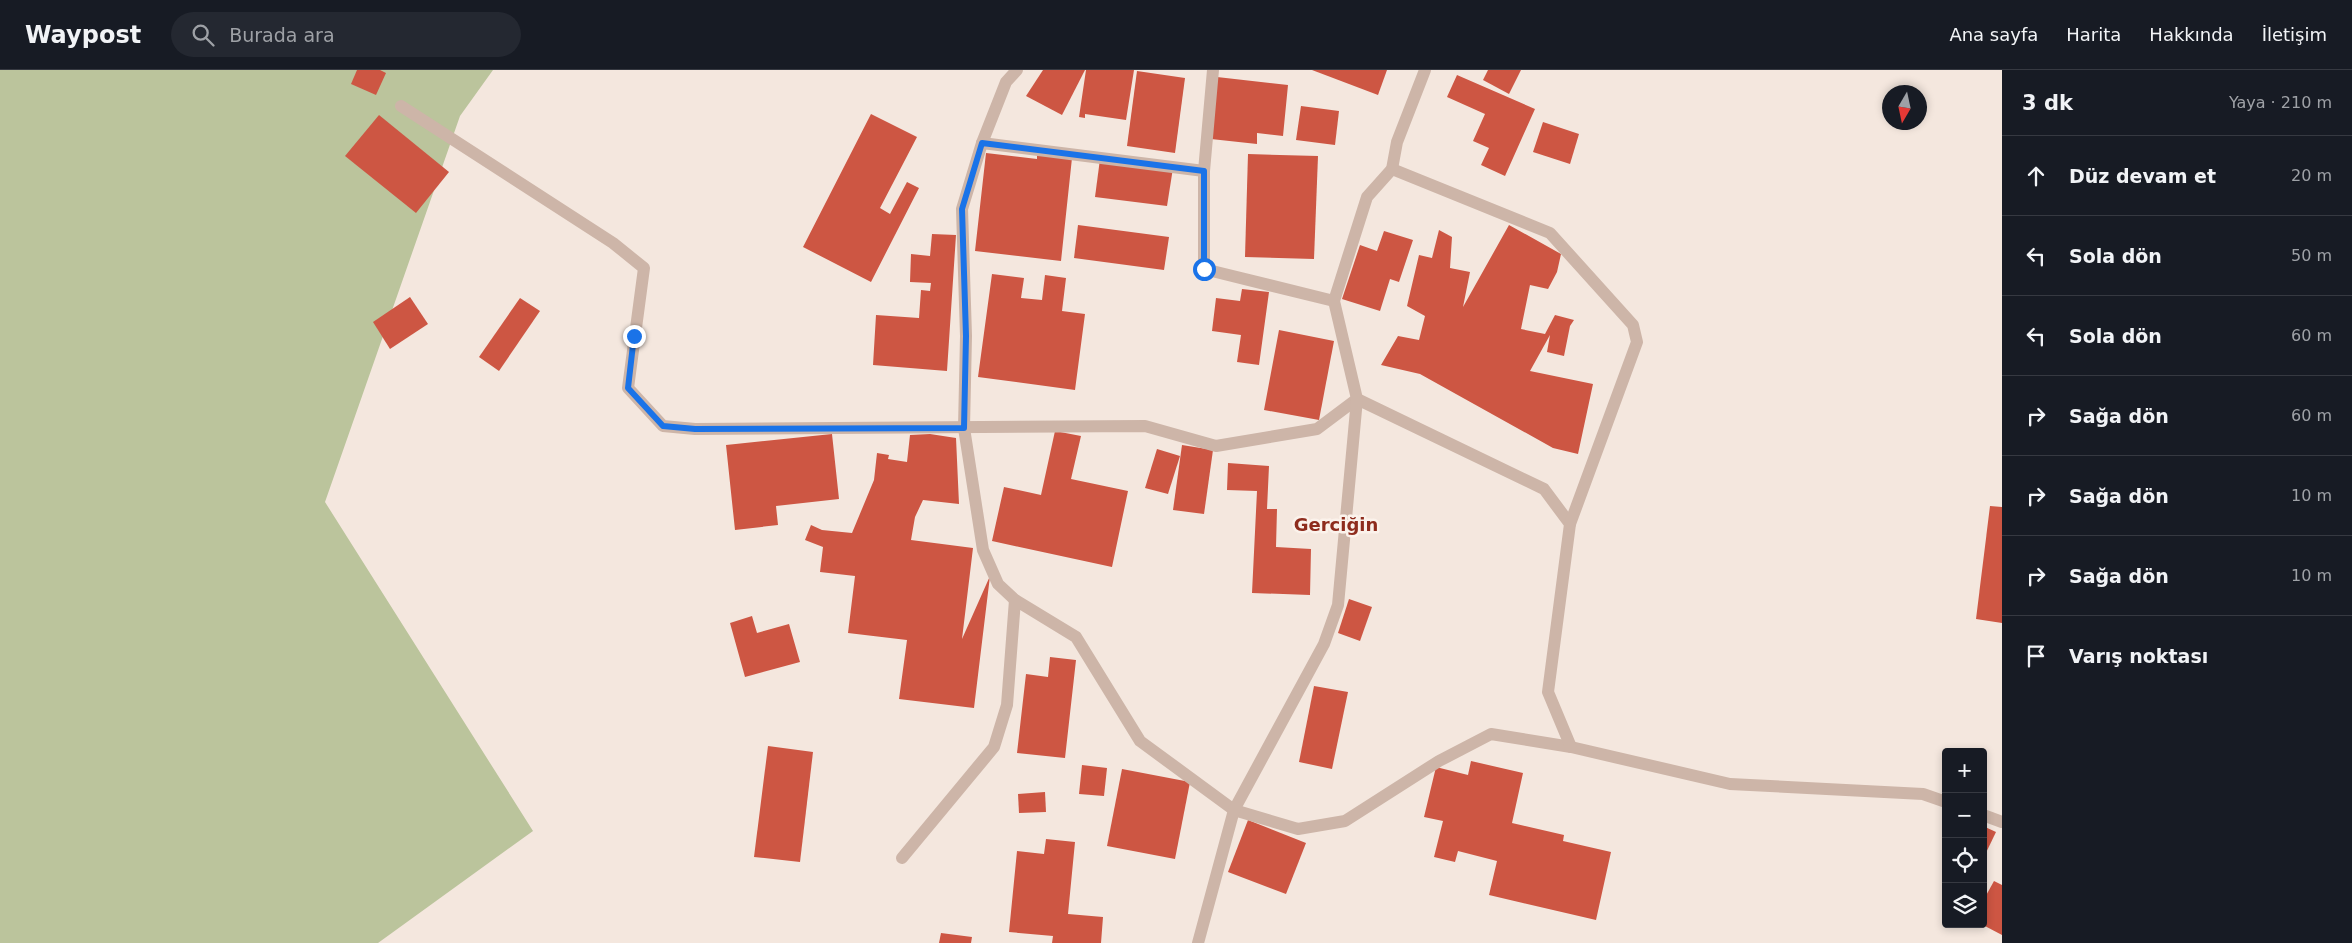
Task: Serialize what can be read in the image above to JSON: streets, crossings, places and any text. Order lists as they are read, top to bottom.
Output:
{
  "districts": ["Gerciğin"],
  "north": "bottom",
  "page": {
    "header": "Waypost",
    "search": "Burada ara",
    "nav": [
      "Ana sayfa",
      "Harita",
      "Hakkında",
      "İletişim"
    ],
    "heading": ["3 dk", "Yaya · 210 m"],
    "list": [
      ["Düz devam et", "20 m"],
      ["Sola dön", "50 m"],
      ["Sola dön", "60 m"],
      ["Sağa dön", "60 m"],
      ["Sağa dön", "10 m"],
      ["Sağa dön", "10 m"],
      "Varış noktası"
    ],
    "map_buttons": ["+", "−"]
  }
}
